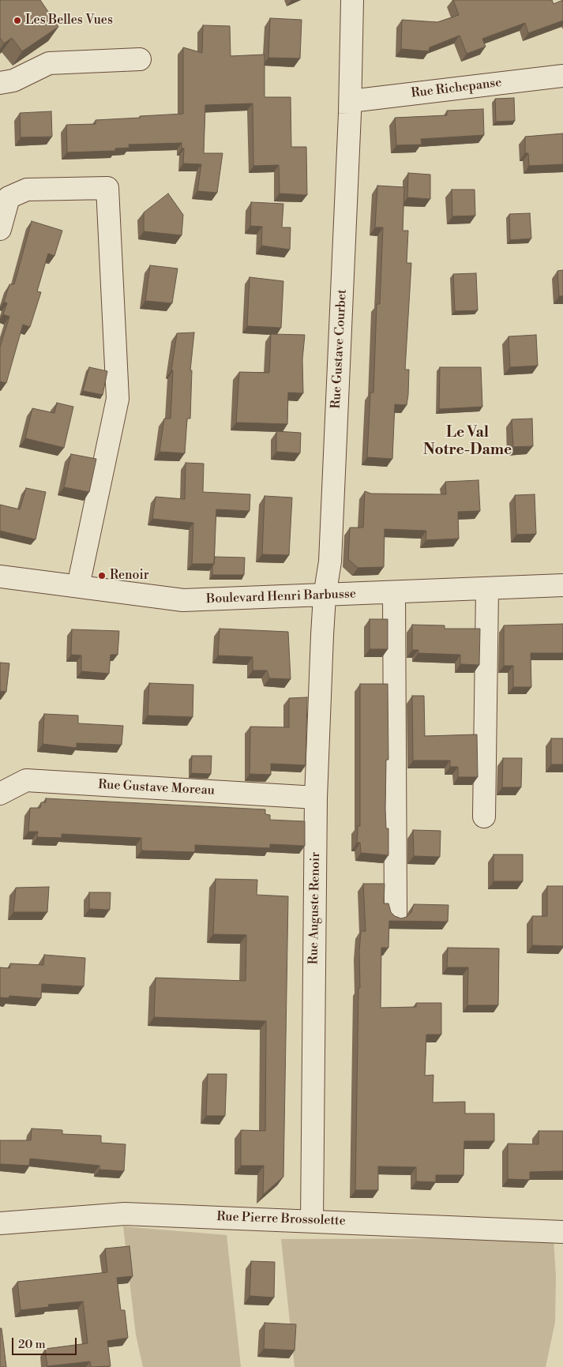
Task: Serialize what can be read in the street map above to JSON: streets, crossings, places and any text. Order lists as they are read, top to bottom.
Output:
{
  "streets": {
    "street": [
      "Rue Richepanse",
      "Rue Gustave Courbet",
      "Boulevard Henri Barbusse",
      "Rue Gustave Moreau",
      "Rue Auguste Renoir",
      "Rue Pierre Brossolette"
    ]
  },
  "crossings": [
    ["Rue Richepanse", "Rue Gustave Courbet"],
    ["Rue Gustave Courbet", "Boulevard Henri Barbusse"],
    ["Rue Gustave Courbet", "Rue Auguste Renoir"],
    ["Boulevard Henri Barbusse", "Rue Auguste Renoir"],
    ["Rue Gustave Moreau", "Rue Auguste Renoir"],
    ["Rue Auguste Renoir", "Rue Pierre Brossolette"]
  ],
  "districts": ["Le Val Notre-Dame"],
  "places": ["Les Belles Vues", "Renoir"],
  "scale_bar": "20 m"
}
